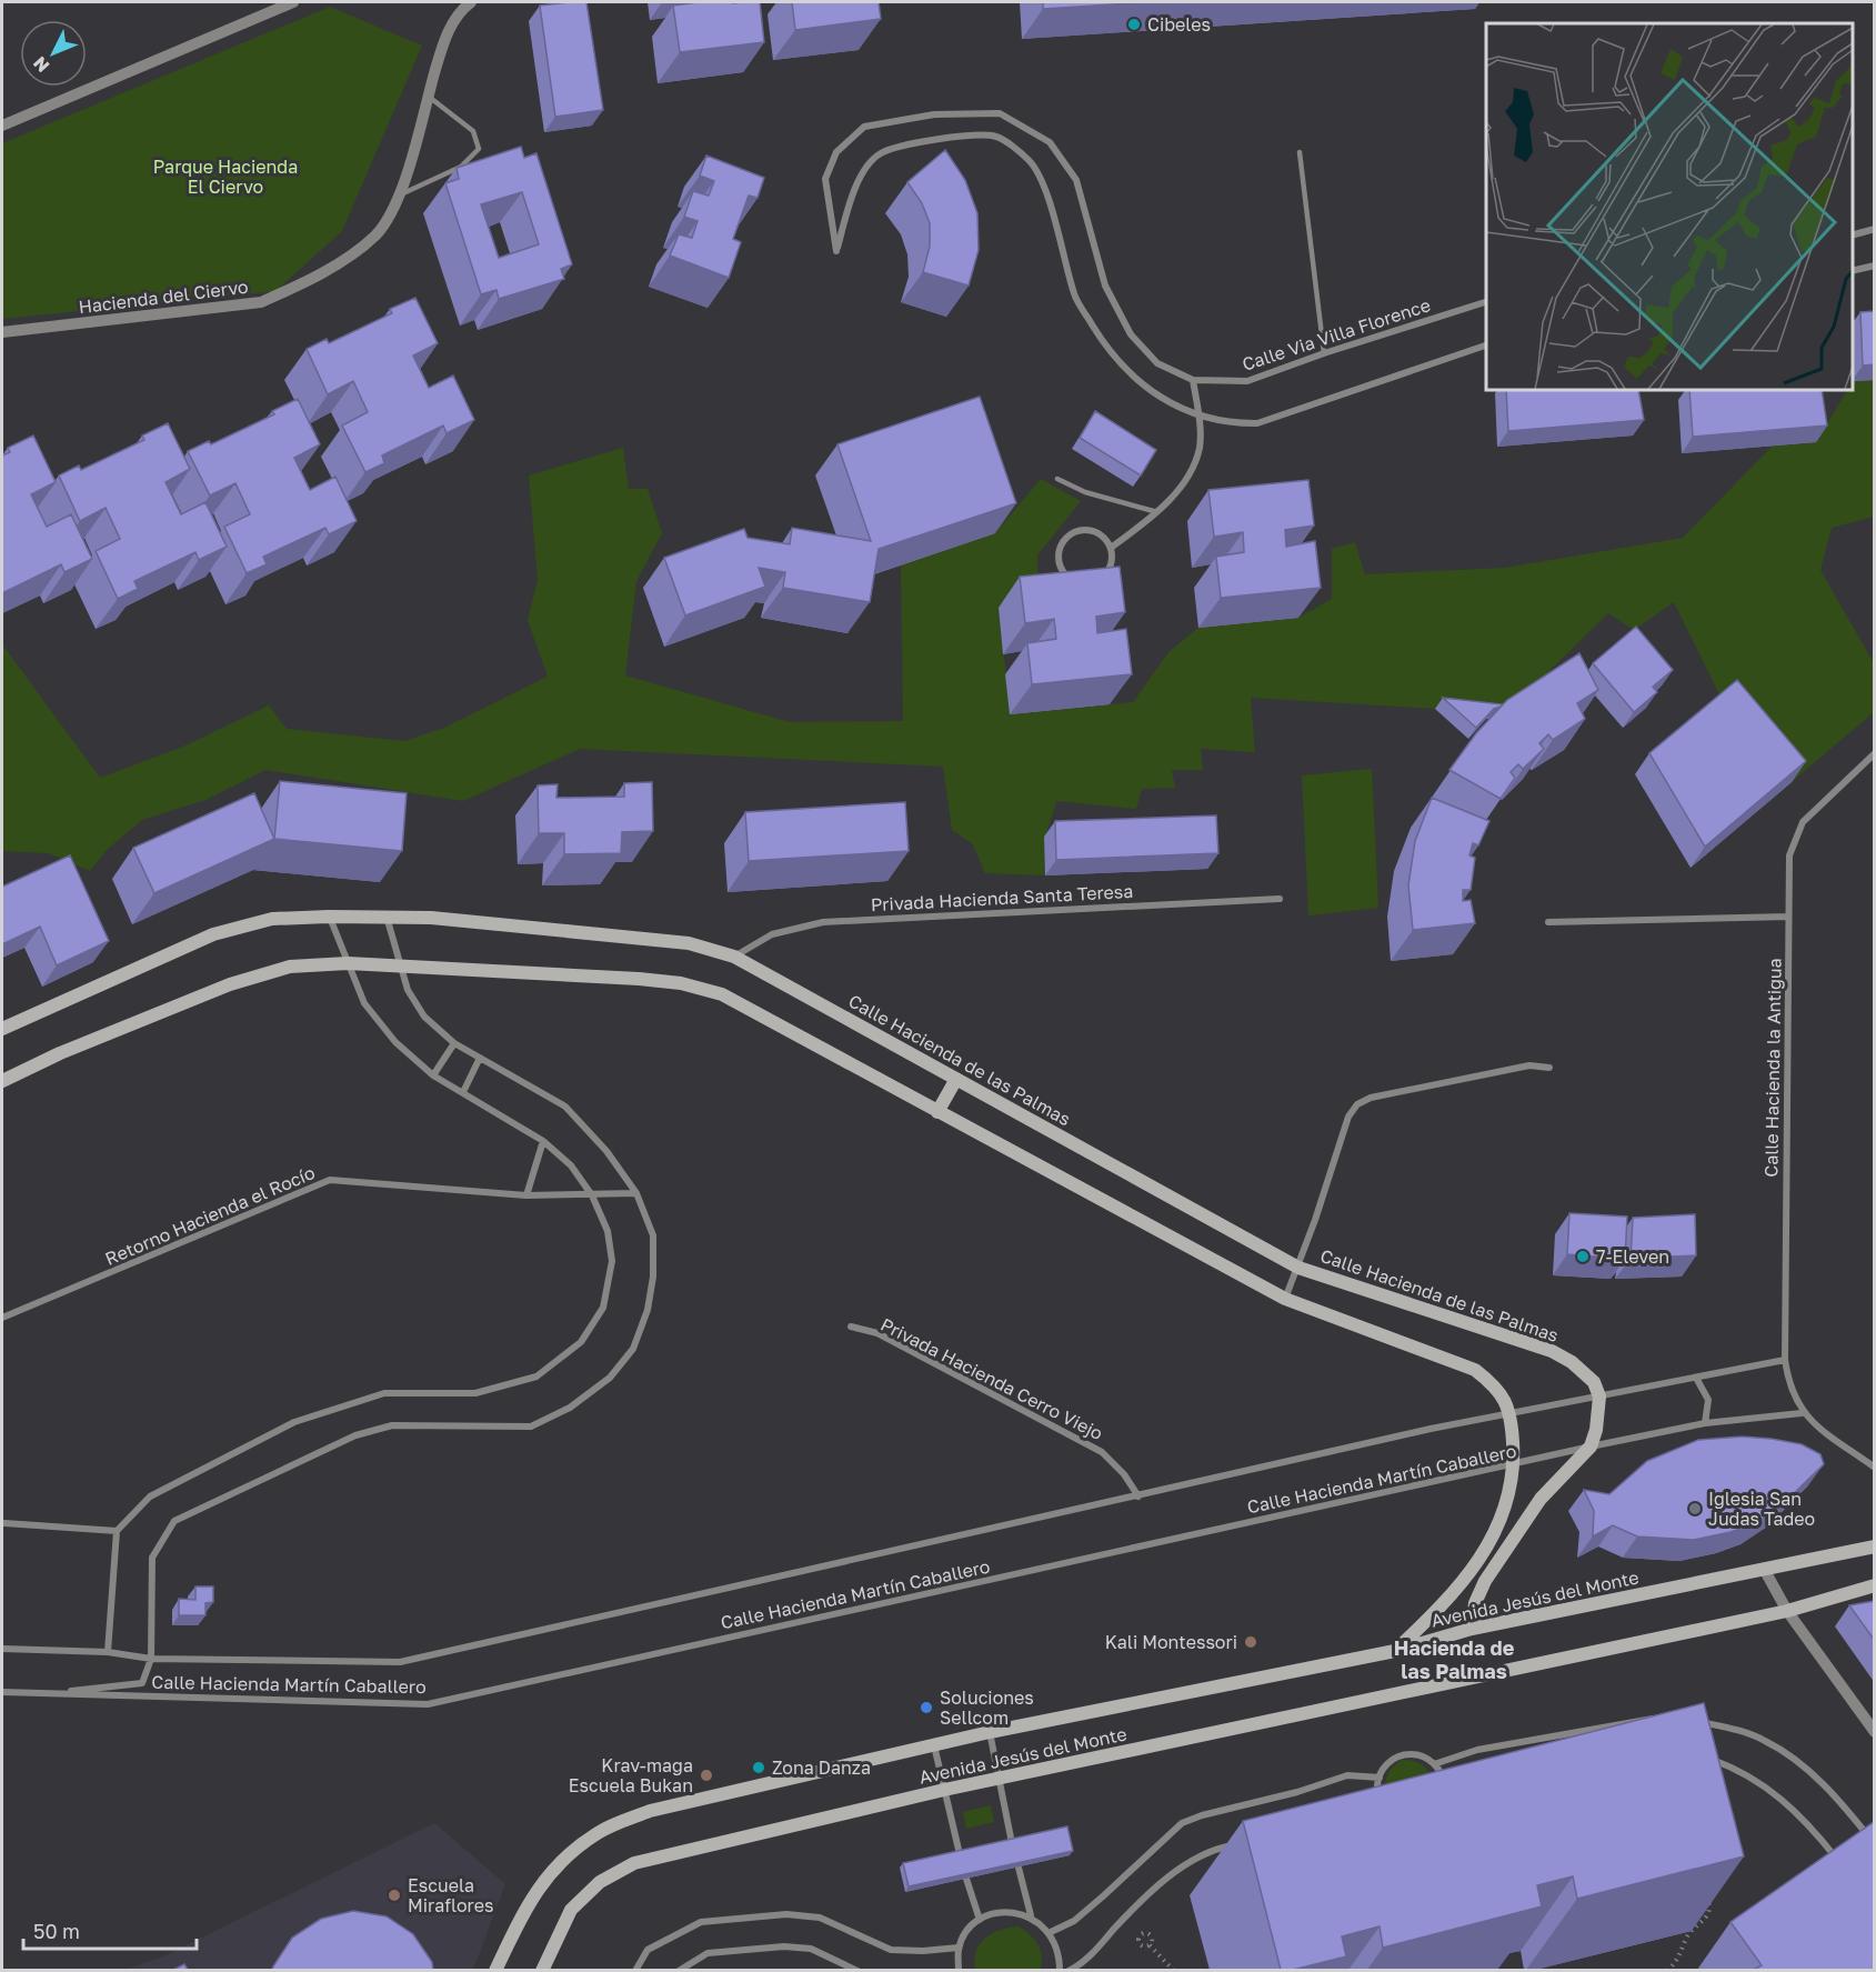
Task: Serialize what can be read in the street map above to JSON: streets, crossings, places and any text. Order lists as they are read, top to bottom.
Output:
{
  "streets": {
    "main road": ["Calle Hacienda de las Palmas", "Avenida Jesús del Monte"],
    "street": [
      "Hacienda del Ciervo",
      "Calle Via Villa Florence",
      "Privada Hacienda Santa Teresa",
      "Calle Hacienda la Antigua",
      "Retorno Hacienda el Rocío",
      "Privada Hacienda Cerro Viejo",
      "Calle Hacienda Martín Caballero"
    ]
  },
  "crossings": [
    ["Privada Hacienda Santa Teresa", "Calle Hacienda de las Palmas"],
    ["Calle Hacienda de las Palmas", "Calle Hacienda Martín Caballero"],
    ["Calle Hacienda la Antigua", "Calle Hacienda Martín Caballero"],
    ["Privada Hacienda Cerro Viejo", "Calle Hacienda Martín Caballero"]
  ],
  "districts": ["Hacienda de las Palmas"],
  "parks": ["Parque Hacienda El Ciervo"],
  "places": [
    "Cibeles",
    "7-Eleven",
    "Iglesia San Judas Tadeo",
    "Kali Montessori",
    "Soluciones Sellcom",
    "Zona Danza",
    "Krav-maga Escuela Bukan",
    "Escuela Miraflores"
  ],
  "scale_bar": "50 m",
  "north": "bottom left"
}
